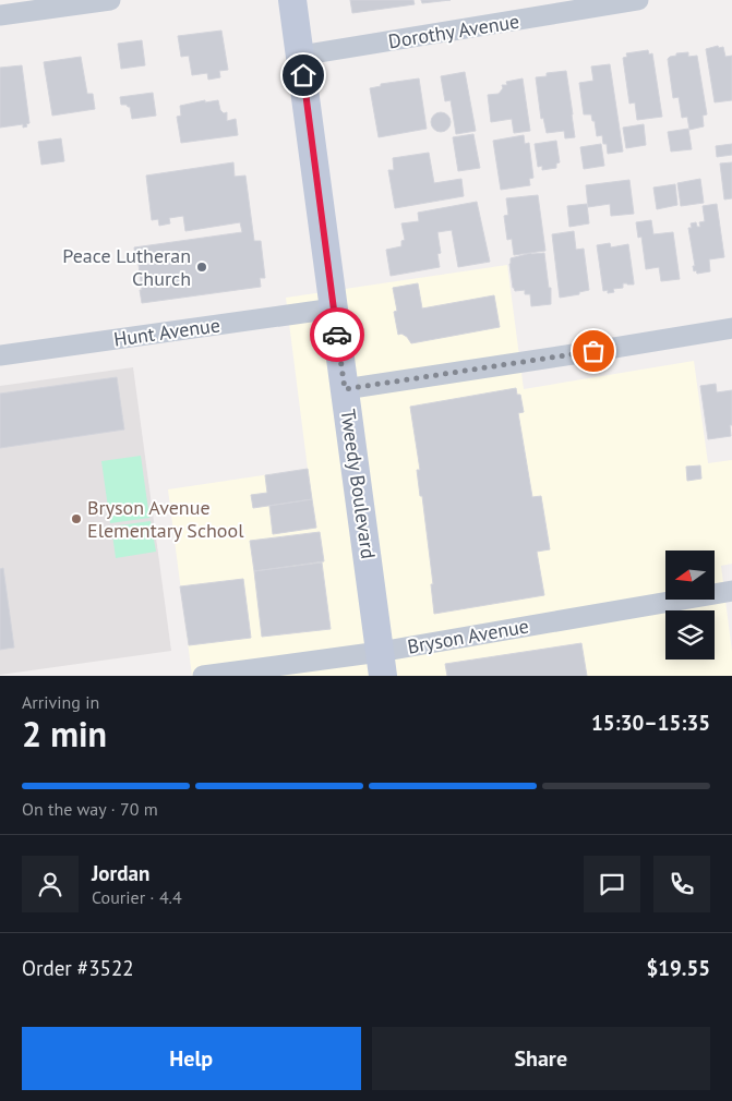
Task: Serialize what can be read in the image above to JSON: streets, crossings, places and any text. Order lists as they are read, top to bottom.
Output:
{
  "streets": {
    "main road": ["Tweedy Boulevard"],
    "street": ["Dorothy Avenue", "Hunt Avenue", "Bryson Avenue"]
  },
  "crossings": [
    ["Dorothy Avenue", "Tweedy Boulevard"],
    ["Hunt Avenue", "Tweedy Boulevard"],
    ["Tweedy Boulevard", "Bryson Avenue"]
  ],
  "places": ["Peace Lutheran Church", "Bryson Avenue Elementary School"],
  "north": "left",
  "page": {
    "heading": ["2 min", "Arriving in", "15:30–15:35"],
    "panel": [
      "Jordan",
      "Courier · 4.4",
      "Order #3522",
      "$19.55"
    ],
    "bar": "On the way · 70 m",
    "buttons": ["Help", "Share"]
  }
}
